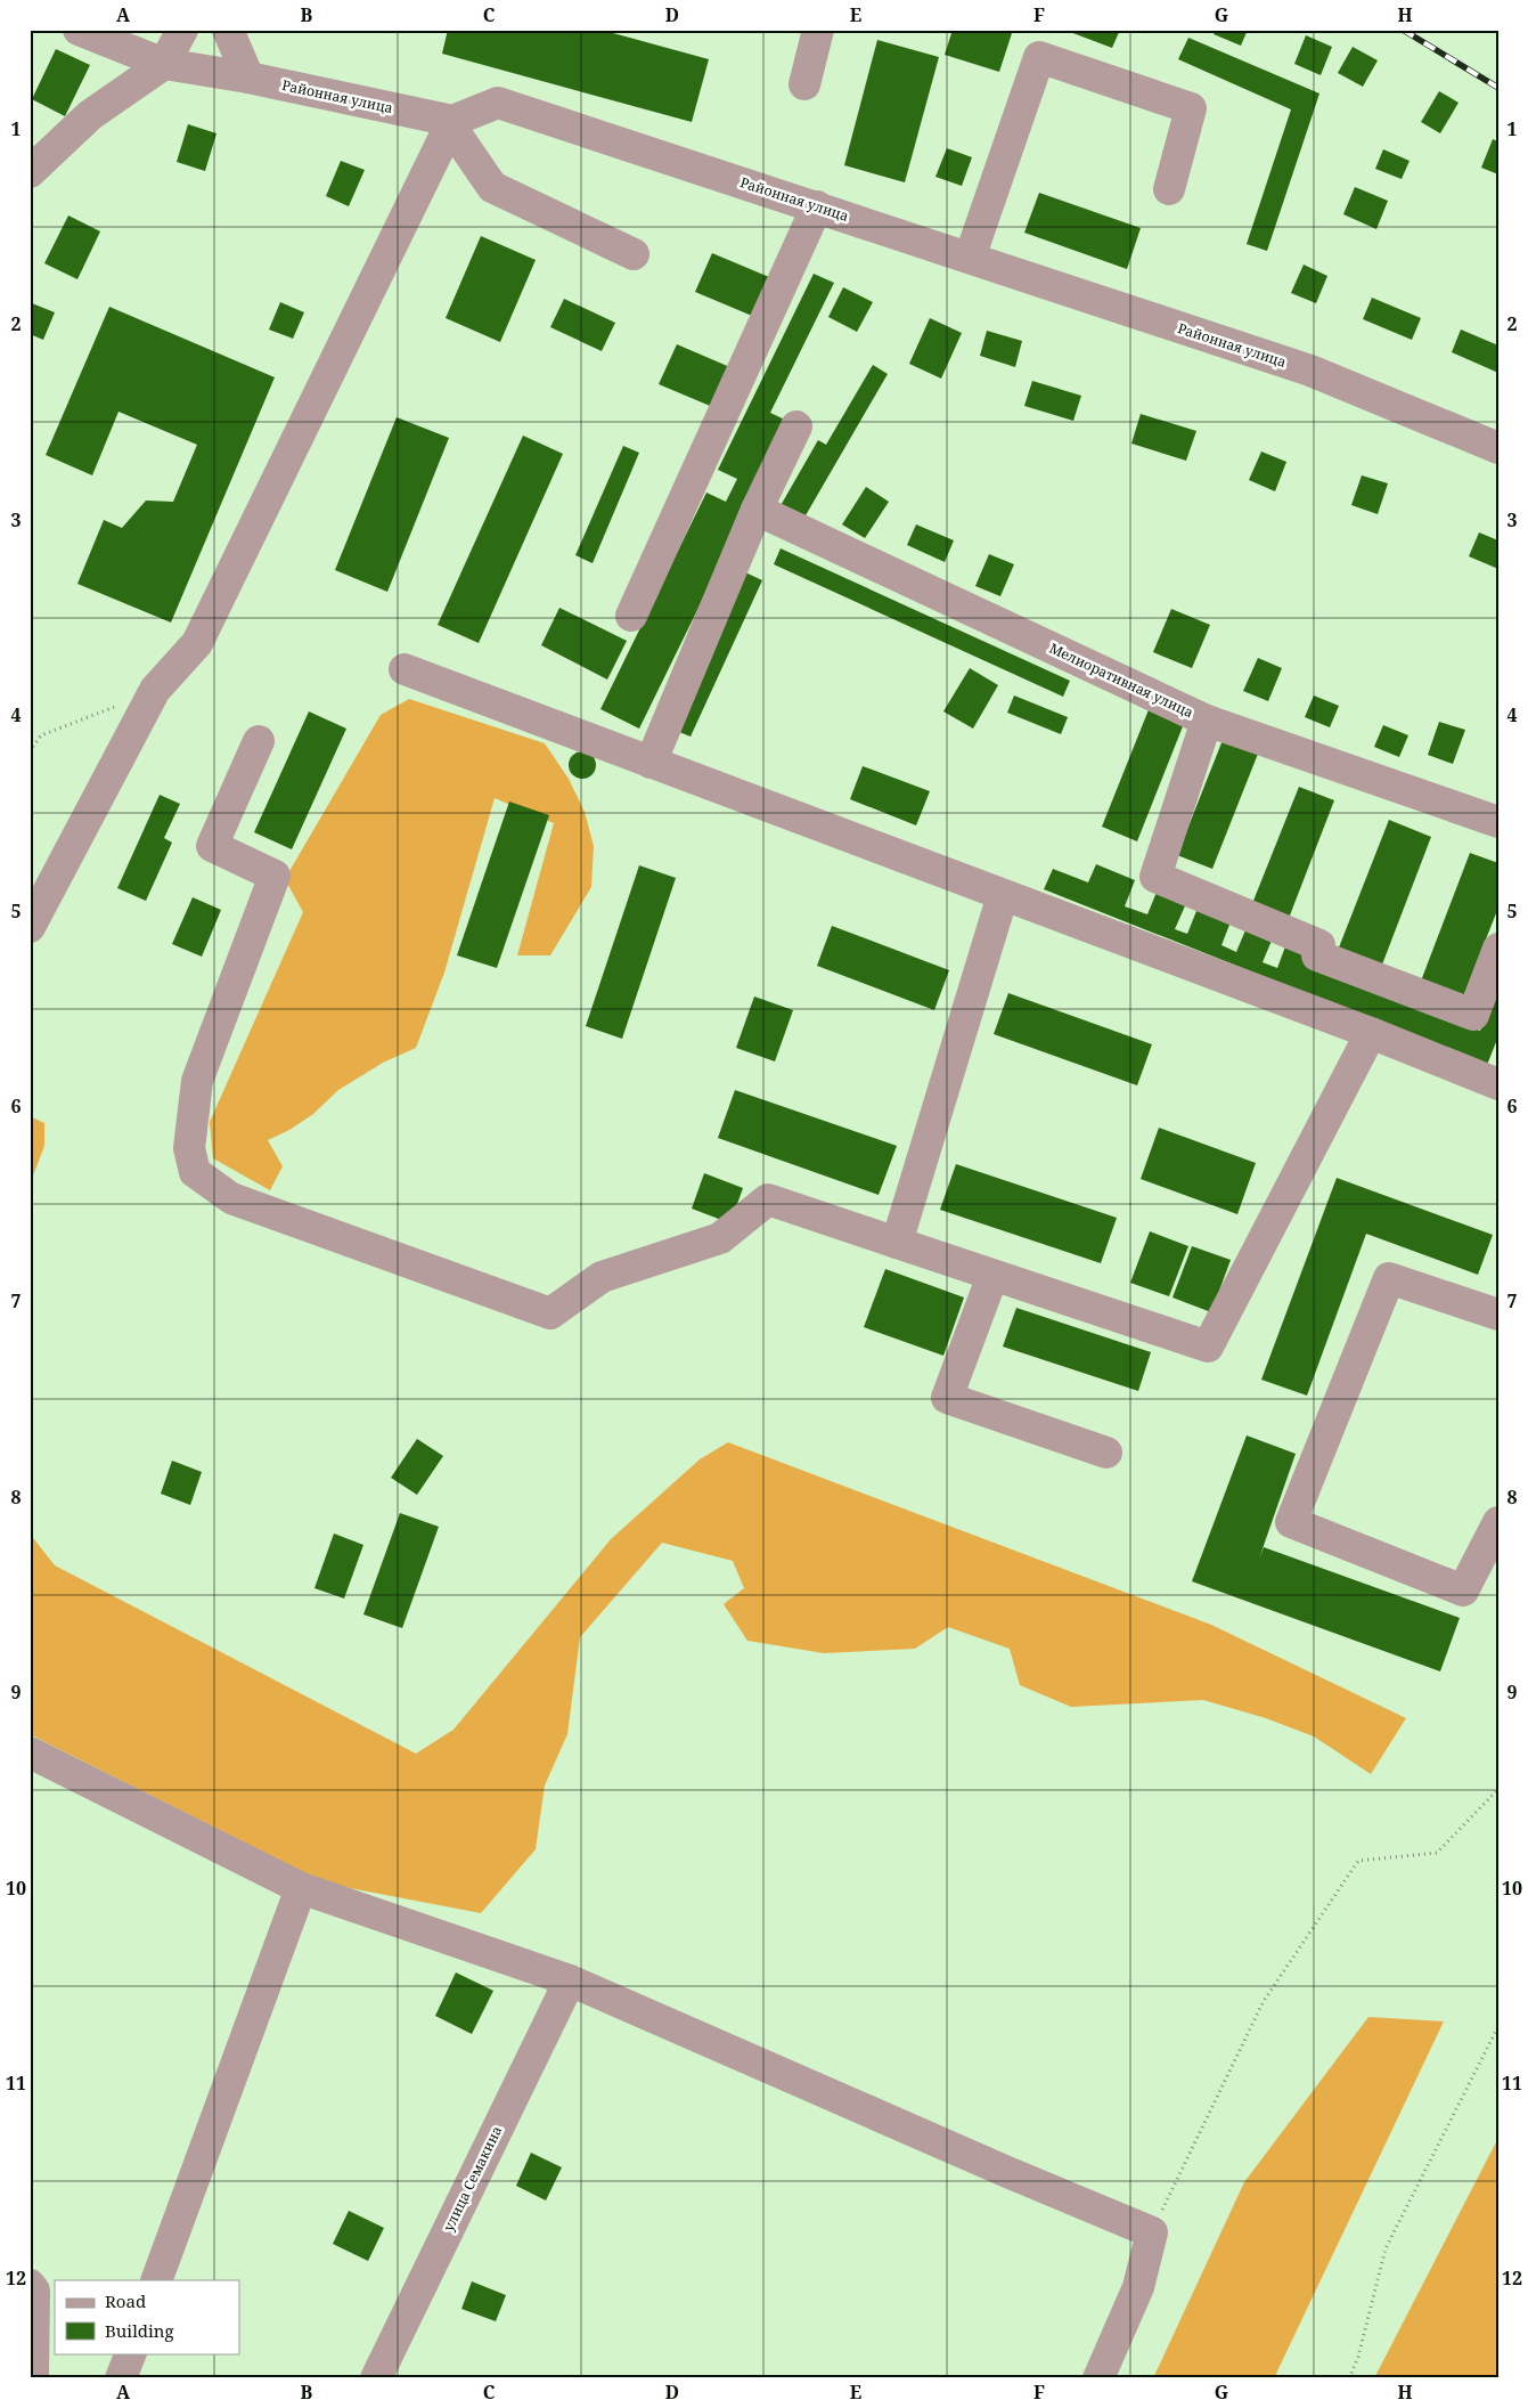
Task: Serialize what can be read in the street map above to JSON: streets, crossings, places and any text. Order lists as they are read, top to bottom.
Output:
{
  "streets": {
    "street": ["Районная улица", "Мелиоративная улица", "улица Семакина"]
  },
  "legend": ["Road", "Building"],
  "grid": {
    "columns": [
      "A",
      "B",
      "C",
      "D",
      "E",
      "F",
      "G",
      "H"
    ],
    "rows": [
      "1",
      "2",
      "3",
      "4",
      "5",
      "6",
      "7",
      "8",
      "9",
      "10",
      "11",
      "12"
    ]
  }
}
